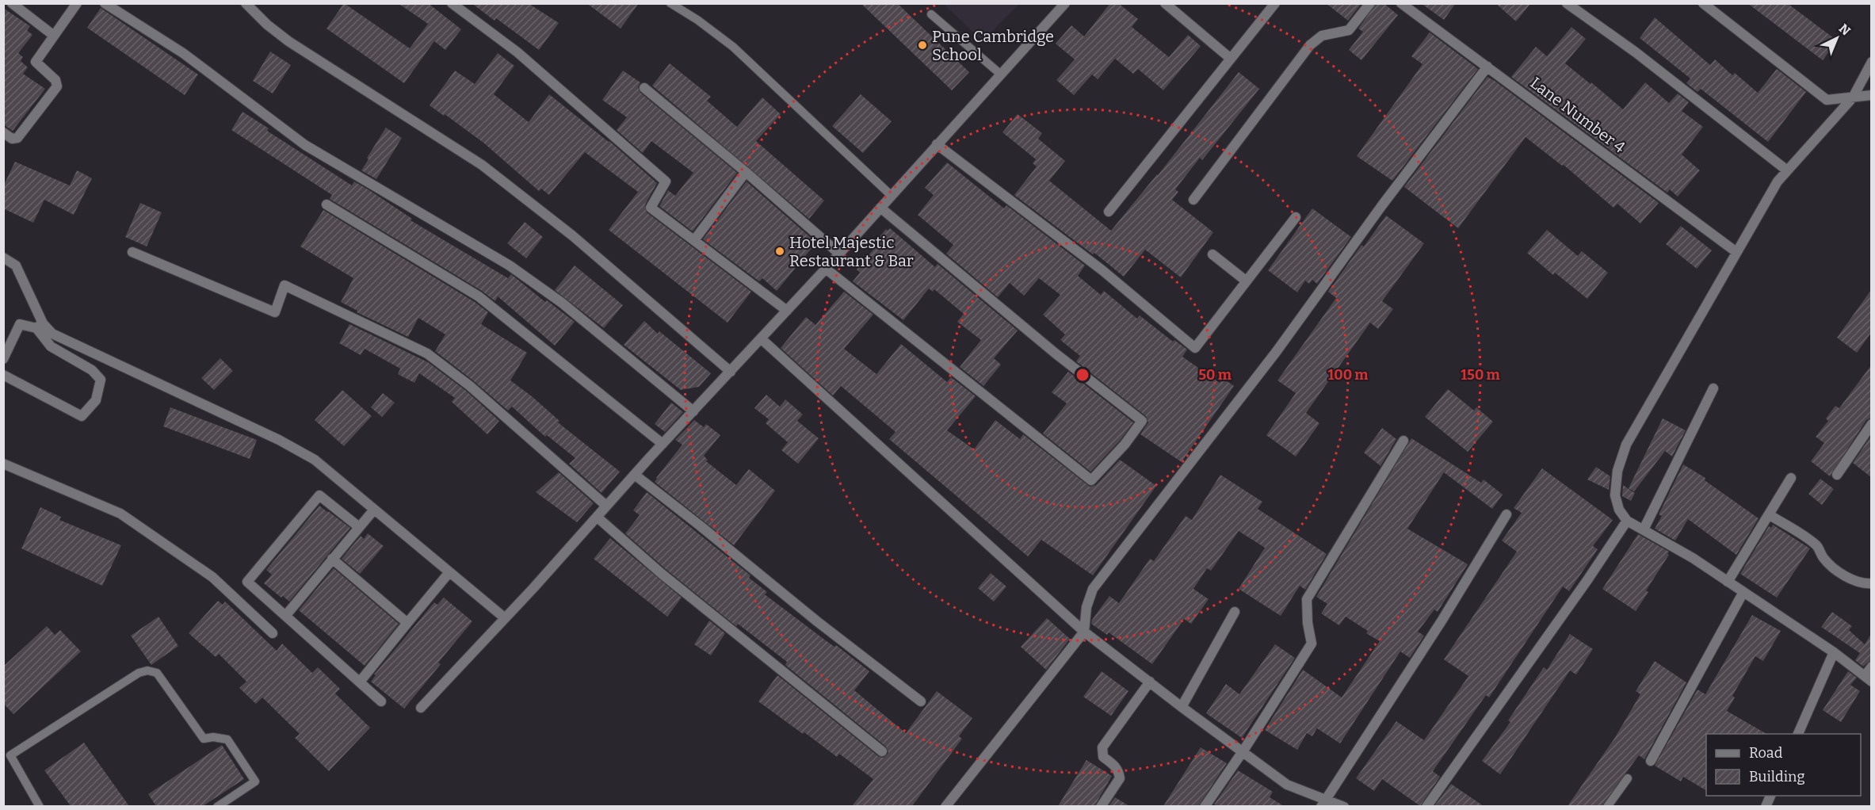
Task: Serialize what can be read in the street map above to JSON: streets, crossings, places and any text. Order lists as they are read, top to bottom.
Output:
{
  "streets": {
    "street": ["Lane Number 4"]
  },
  "places": ["Pune Cambridge School", "Hotel Majestic Restaurant & Bar"],
  "legend": ["Road", "Building"],
  "north": "top right",
  "rings": ["50 m", "100 m", "150 m"]
}
